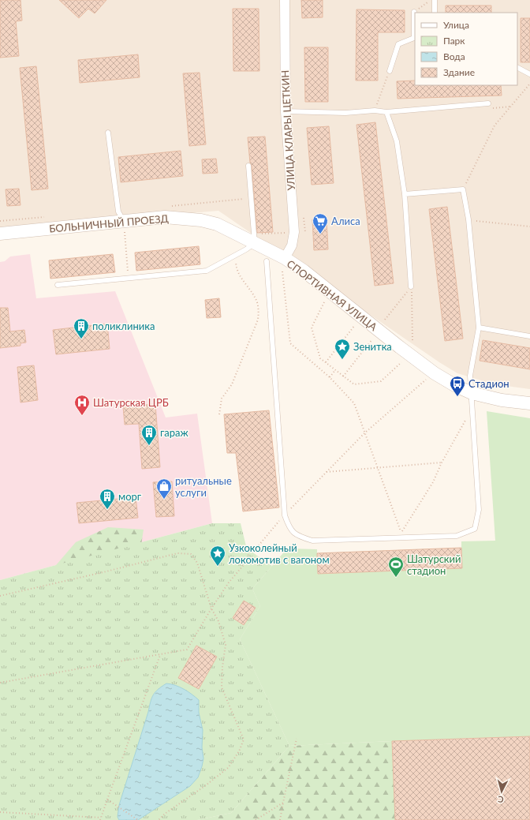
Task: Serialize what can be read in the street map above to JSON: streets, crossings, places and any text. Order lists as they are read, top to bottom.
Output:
{
  "streets": {
    "street": ["УЛИЦА КЛАРЫ ЦЕТКИН", "БОЛЬНИЧНЫЙ ПРОЕЗД", "СПОРТИВНАЯ УЛИЦА"]
  },
  "crossings": [
    ["УЛИЦА КЛАРЫ ЦЕТКИН", "БОЛЬНИЧНЫЙ ПРОЕЗД"],
    ["УЛИЦА КЛАРЫ ЦЕТКИН", "СПОРТИВНАЯ УЛИЦА"],
    ["БОЛЬНИЧНЫЙ ПРОЕЗД", "СПОРТИВНАЯ УЛИЦА"]
  ],
  "places": {
    "supermarket": ["Алиса"],
    "building": ["поликлиника", "гараж", "морг"],
    "place": ["Зенитка", "Узкоколейный локомотив с вагоном"],
    "bus stop": ["Стадион"],
    "hospital": ["Шатурская ЦРБ"],
    "shop": ["ритуальные услуги"],
    "sports": ["Шатурский стадион"]
  },
  "legend": [
    "Улица",
    "Парк",
    "Вода",
    "Здание"
  ],
  "north": "bottom"
}
